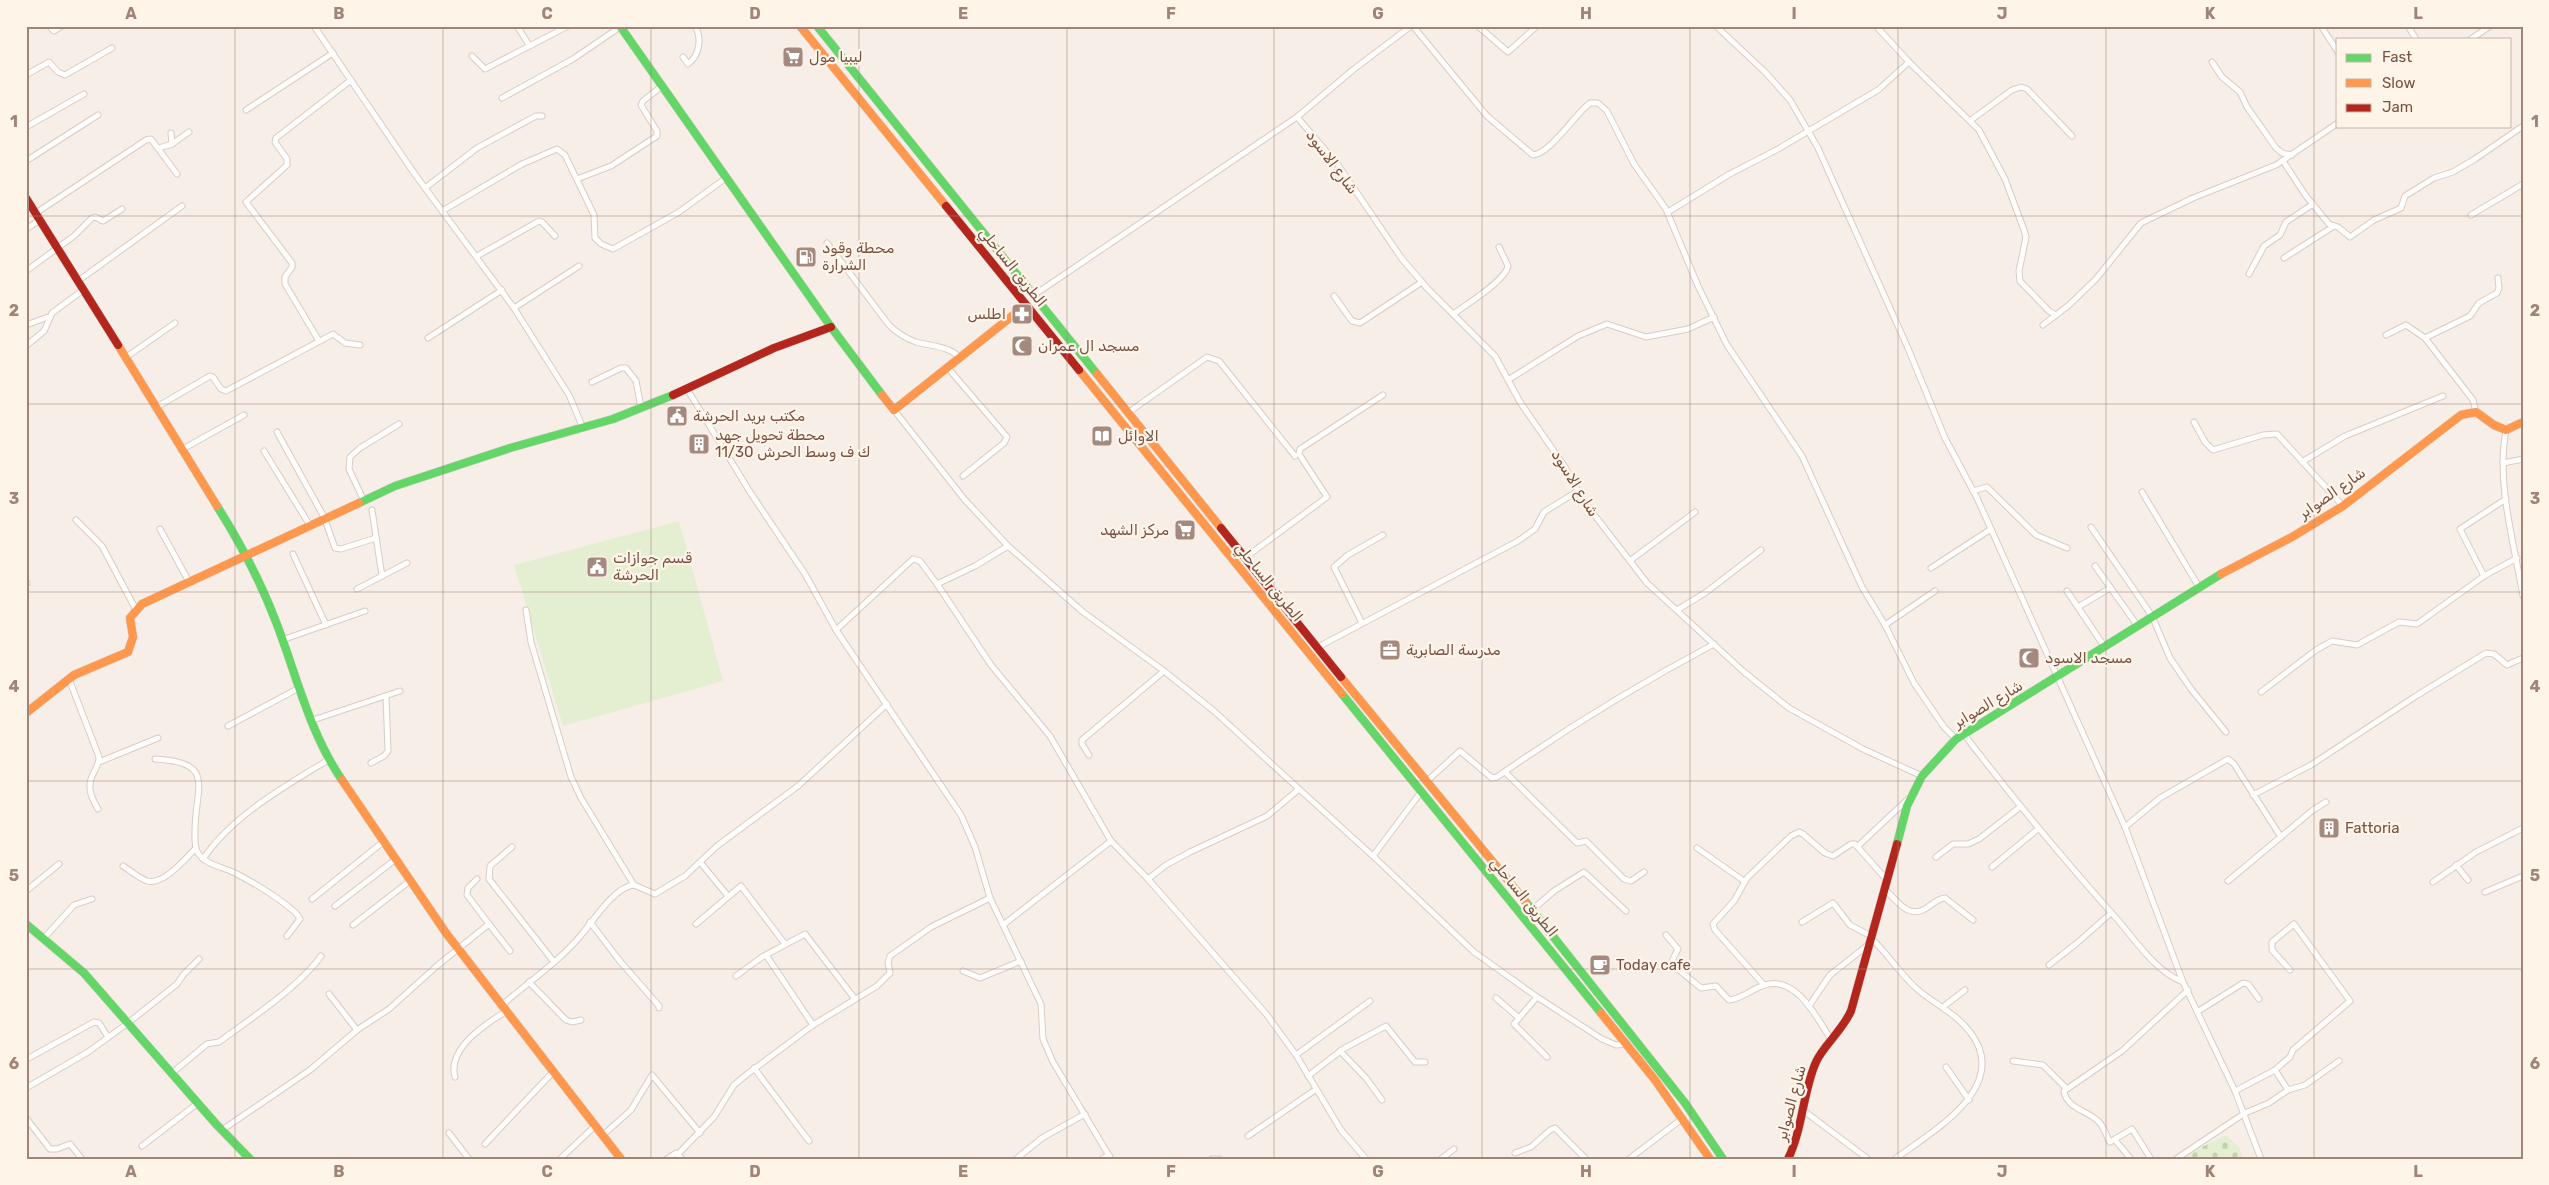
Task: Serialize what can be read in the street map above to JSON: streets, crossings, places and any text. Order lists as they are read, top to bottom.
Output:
{
  "streets": {
    "main road": ["الطريق الساحلي", "شارع الصوابر"],
    "street": ["شارع الاسود"]
  },
  "crossings": [
    ["شارع الاسود", "شارع الصوابر"]
  ],
  "places": {
    "supermarket": ["ليبيا مول", "مركز الشهد"],
    "fuel station": ["محطة وقود الشرارة"],
    "pharmacy": ["اطلس"],
    "mosque": ["مسجد ال عمران", "مسجد الاسود"],
    "public building": ["مكتب بريد الحرشة", "قسم جوازات الحرشة"],
    "library": ["الاوائل"],
    "building": ["محطة تحويل جهد 11/30 ك ف وسط الحرش", "Fattoria"],
    "office": ["مدرسة الصابرية"],
    "cafe": ["Today cafe"]
  },
  "legend": ["Fast", "Slow", "Jam"],
  "grid": {
    "columns": [
      "A",
      "B",
      "C",
      "D",
      "E",
      "F",
      "G",
      "H",
      "I",
      "J",
      "K",
      "L"
    ],
    "rows": [
      "1",
      "2",
      "3",
      "4",
      "5",
      "6"
    ]
  }
}
